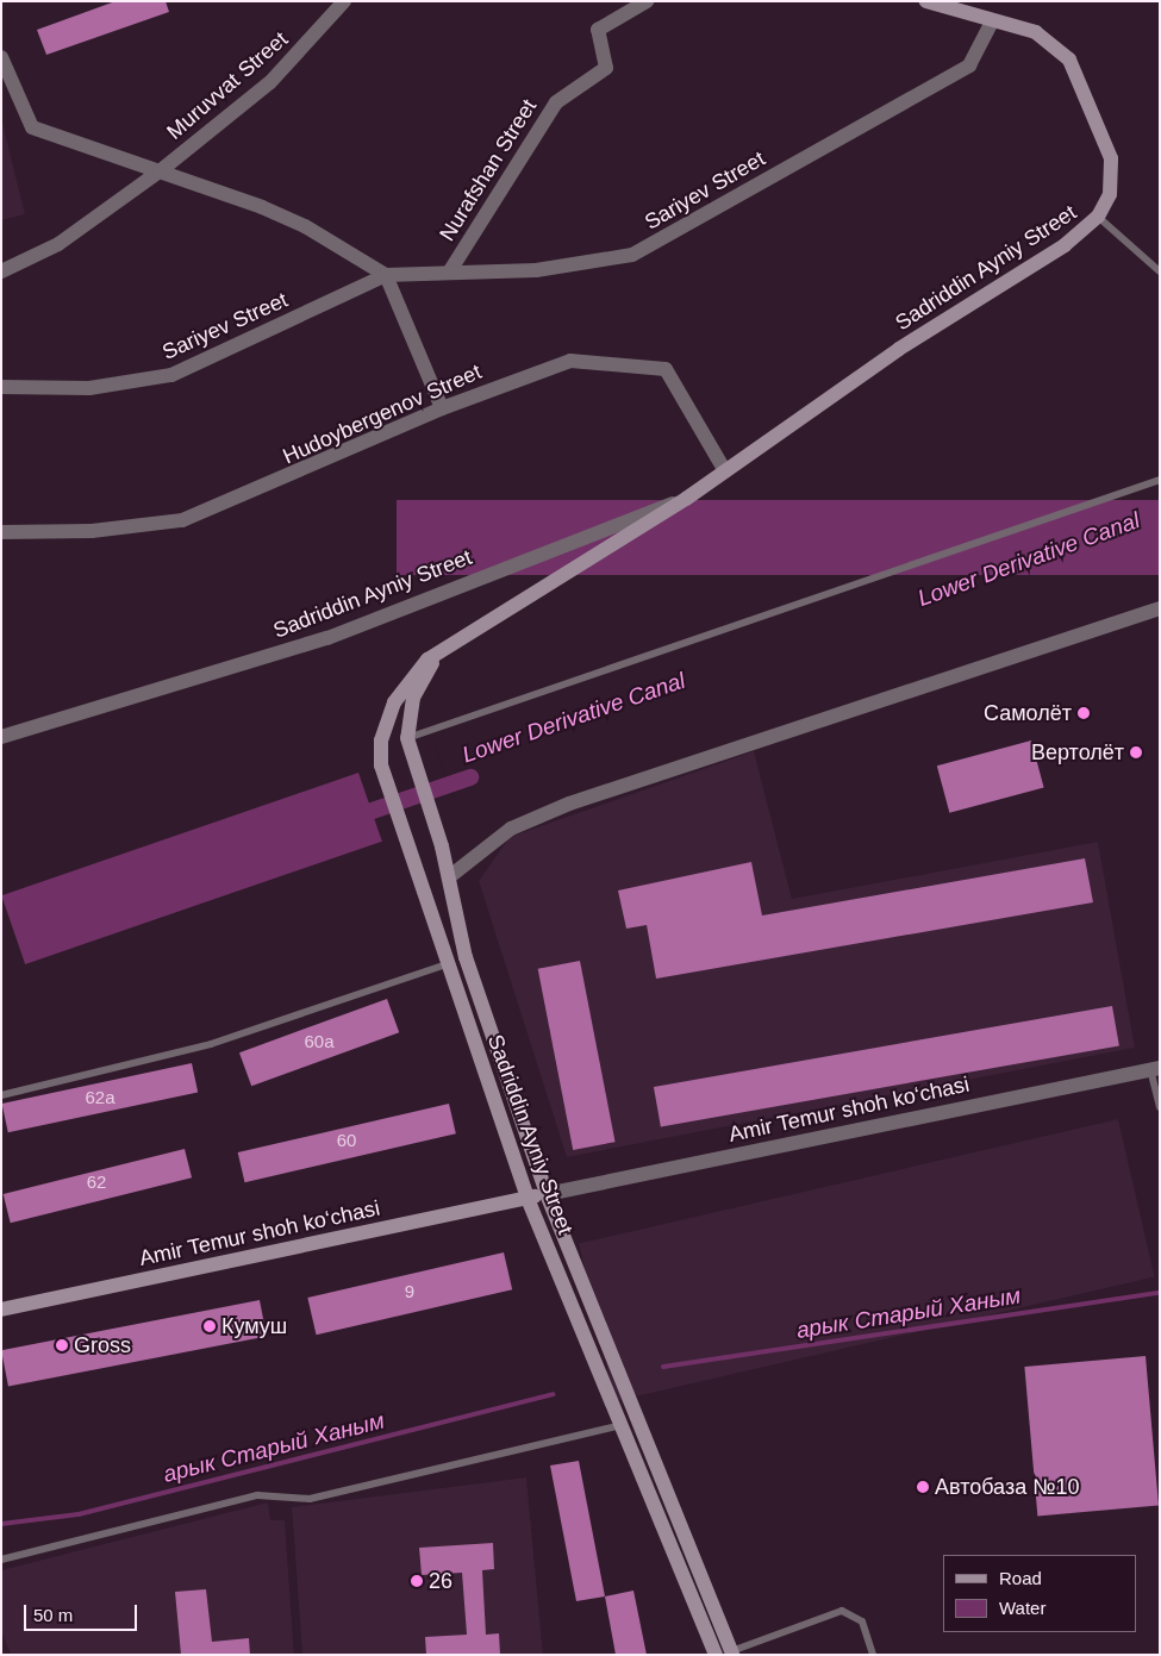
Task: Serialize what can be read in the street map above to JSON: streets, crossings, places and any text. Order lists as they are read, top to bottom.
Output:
{
  "streets": {
    "main road": ["Sadriddin Ayniy Street", "Amir Temur shoh ko‘chasi"],
    "street": [
      "Muruvvat Street",
      "Nurafshan Street",
      "Sariyev Street",
      "Hudoybergenov Street"
    ]
  },
  "crossings": [
    ["Nurafshan Street", "Sariyev Street"],
    ["Sariyev Street", "Sadriddin Ayniy Street"],
    ["Sadriddin Ayniy Street", "Hudoybergenov Street"],
    ["Sadriddin Ayniy Street", "Amir Temur shoh ko‘chasi"]
  ],
  "water": ["Lower Derivative Canal", "арык Старый Ханым"],
  "places": [
    "Самолёт",
    "Вертолёт",
    "Кумуш",
    "Gross",
    "Автобаза №10",
    "26"
  ],
  "house_numbers": [
    "60a",
    "62a",
    "60",
    "62",
    "9"
  ],
  "legend": ["Road", "Water"],
  "scale_bar": "50 m"
}
